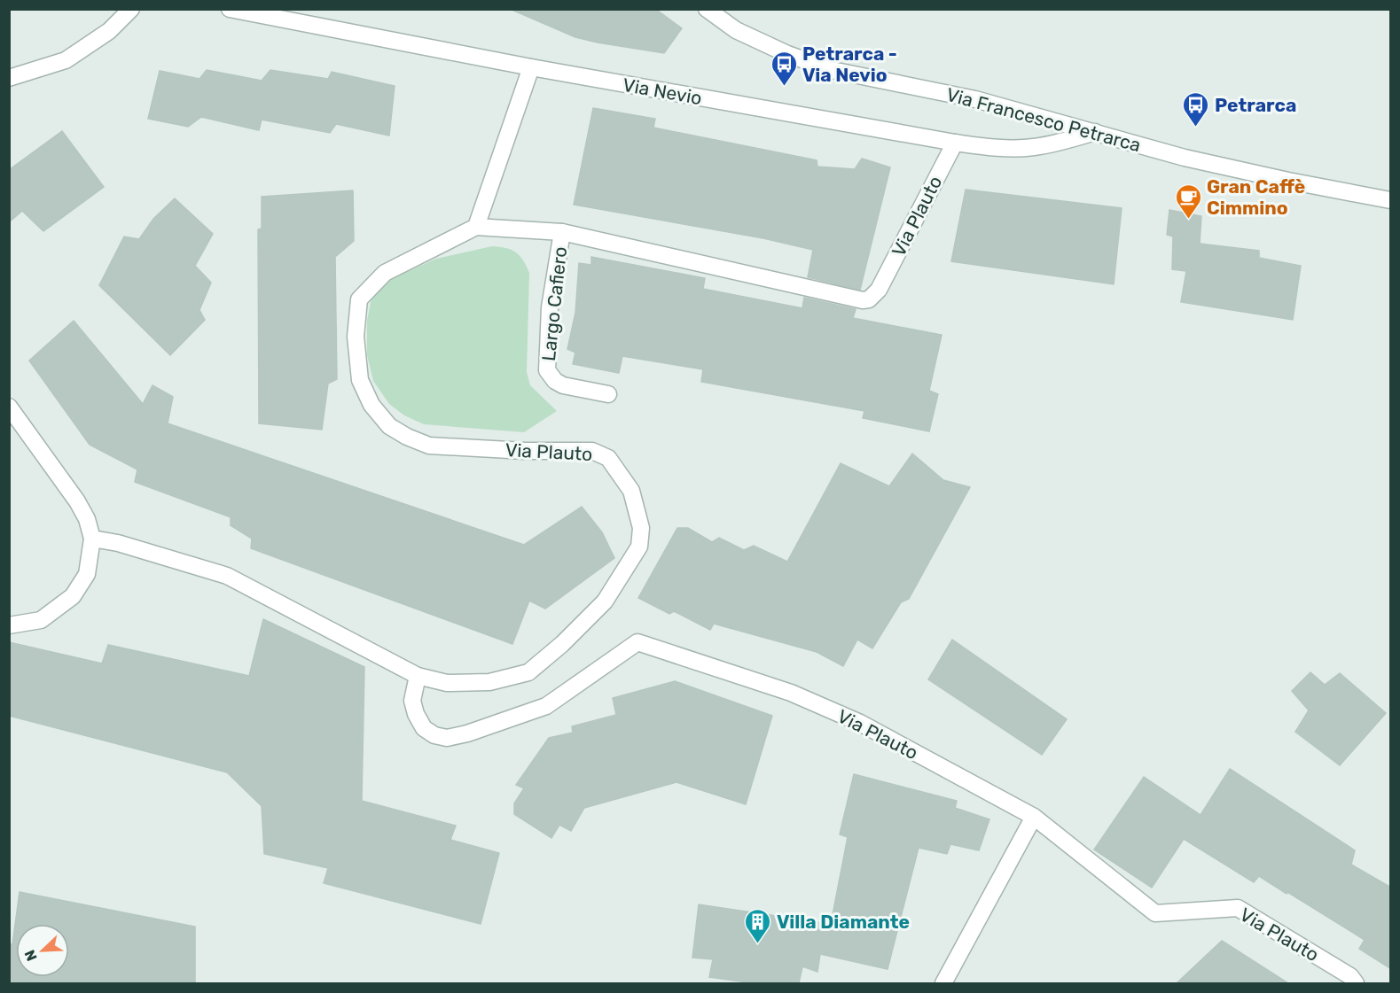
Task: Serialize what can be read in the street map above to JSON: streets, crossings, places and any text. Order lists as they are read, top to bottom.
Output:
{
  "streets": {
    "street": [
      "Via Nevio",
      "Via Francesco Petrarca",
      "Via Plauto",
      "Largo Cafiero"
    ]
  },
  "crossings": [
    ["Via Nevio", "Via Francesco Petrarca"],
    ["Via Nevio", "Via Plauto"],
    ["Via Plauto", "Largo Cafiero"]
  ],
  "places": {
    "bus stop": ["Petrarca - Via Nevio", "Petrarca"],
    "cafe": ["Gran Caffè Cimmino"],
    "building": ["Villa Diamante"]
  },
  "north": "bottom left"
}
